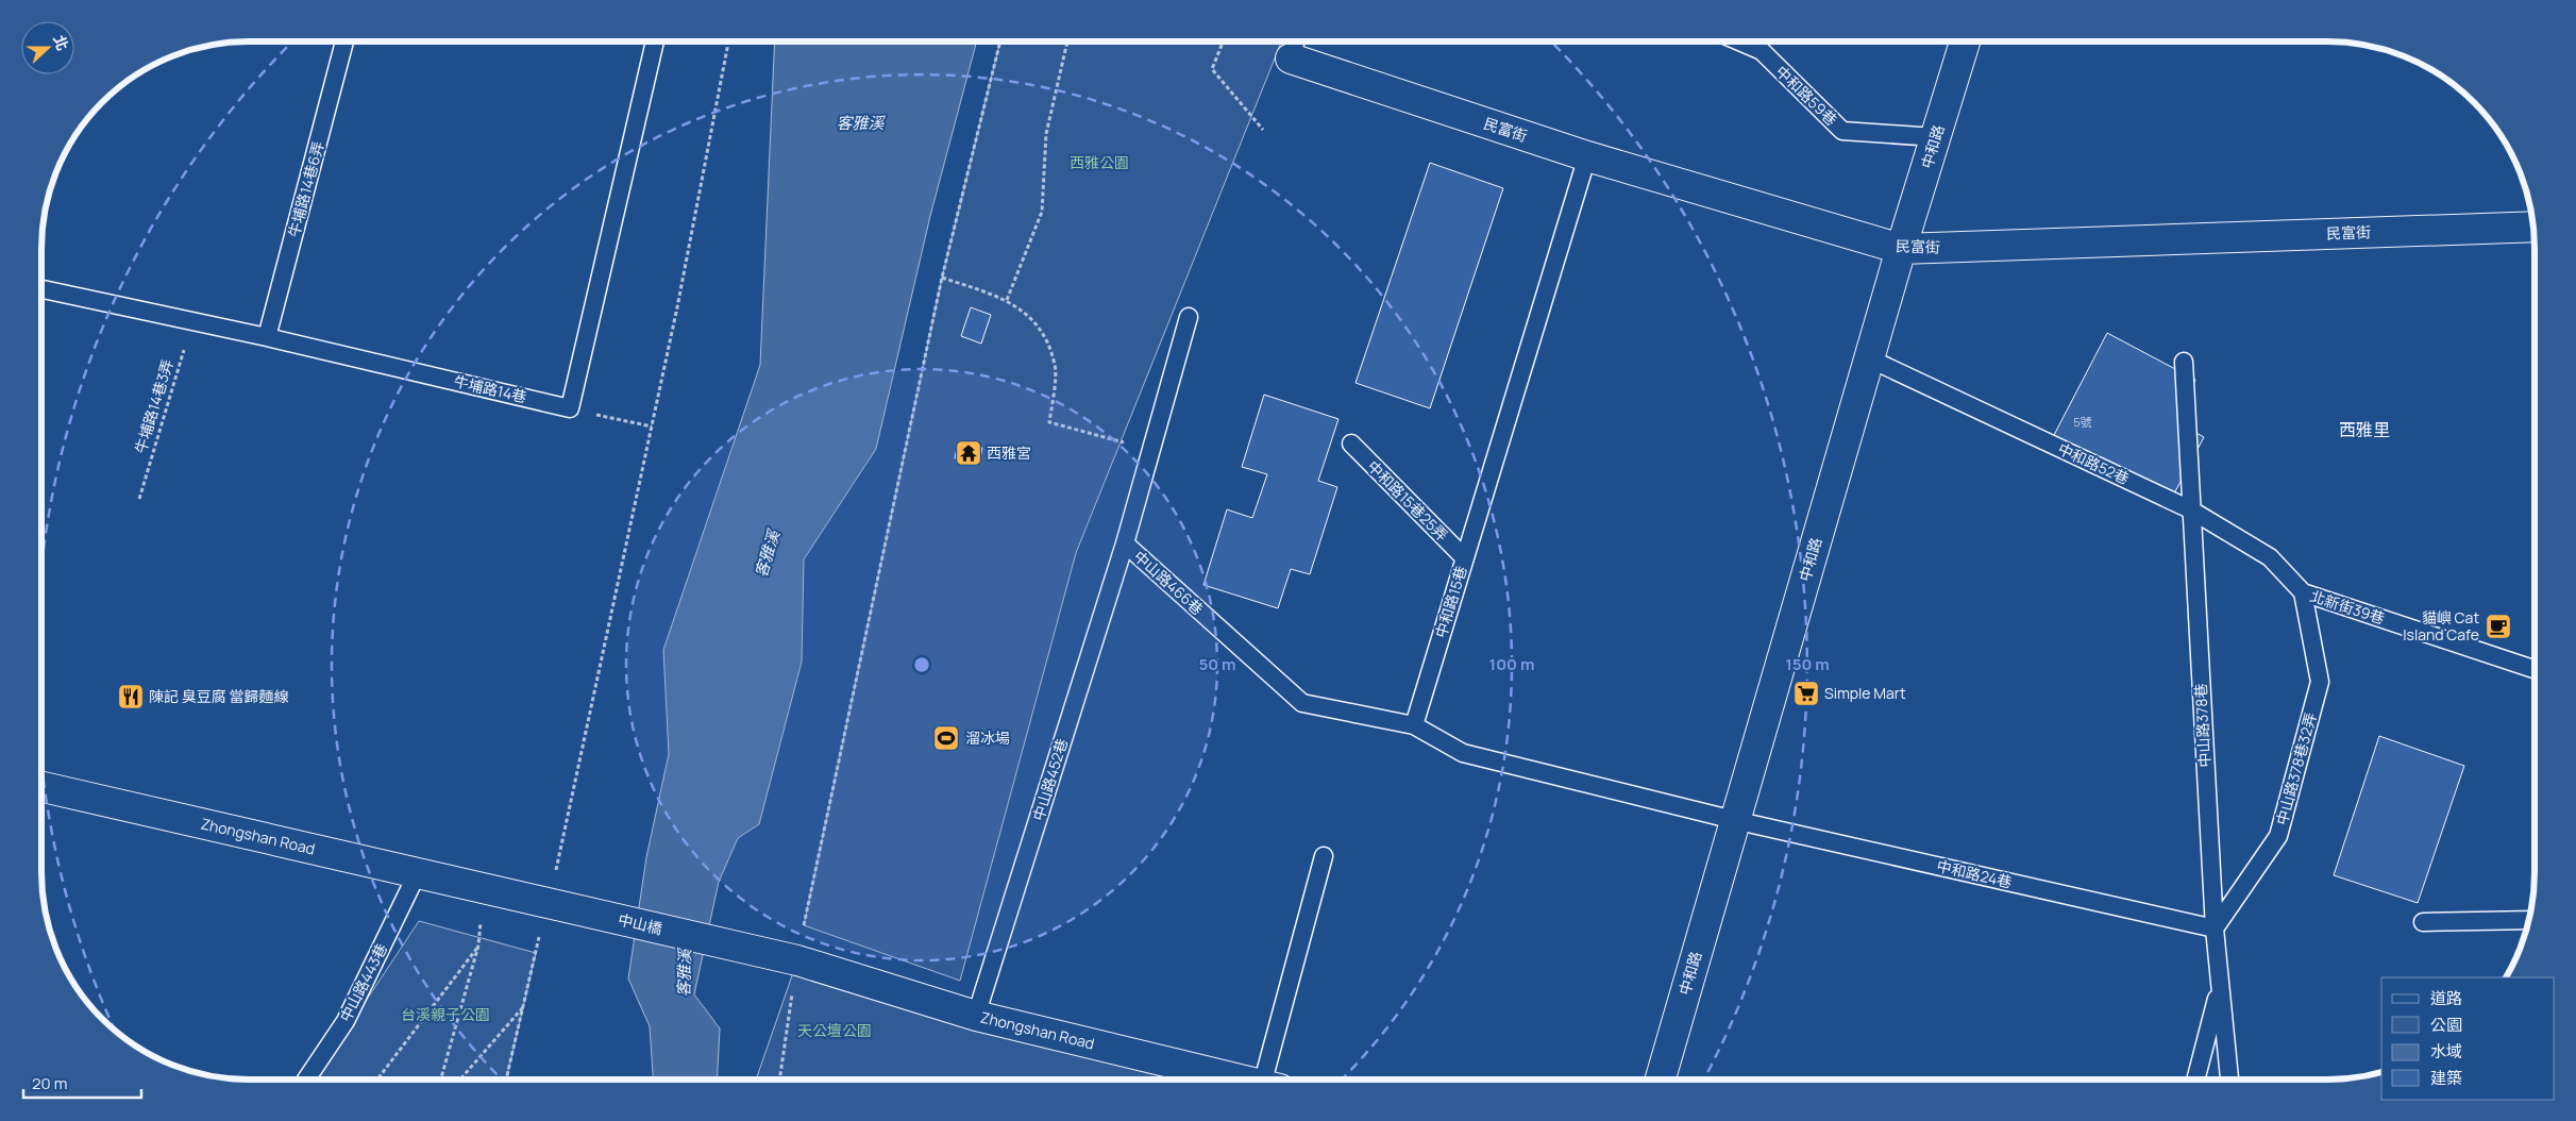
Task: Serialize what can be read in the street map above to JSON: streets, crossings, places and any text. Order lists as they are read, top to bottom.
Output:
{
  "streets": {
    "street": [
      "民富街",
      "中和路",
      "Zhongshan Road",
      "中山橋"
    ],
    "lane": [
      "中和路59巷",
      "牛埔路14巷6弄",
      "牛埔路14巷",
      "中和路52巷",
      "中和路15巷25弄",
      "中山路466巷",
      "中和路15巷",
      "北新街39巷",
      "中山路378巷",
      "中山路378巷32弄",
      "中山路452巷",
      "中和路24巷",
      "中山路443巷"
    ],
    "path": ["牛埔路14巷3弄"]
  },
  "crossings": [
    ["中和路59巷", "中和路"],
    ["民富街", "中和路"],
    ["民富街", "中和路15巷"],
    ["中和路", "中和路52巷"],
    ["中和路", "中和路24巷"],
    ["牛埔路14巷6弄", "牛埔路14巷"],
    ["牛埔路14巷", "牛埔路14巷3弄"],
    ["中和路52巷", "北新街39巷"],
    ["中和路52巷", "中山路378巷"],
    ["中和路52巷", "中山路378巷32弄"],
    ["中和路15巷25弄", "中和路15巷"],
    ["中山路466巷", "中和路15巷"],
    ["中山路466巷", "中山路452巷"],
    ["北新街39巷", "中山路378巷32弄"],
    ["中山路378巷", "中山路378巷32弄"],
    ["中山路378巷", "中和路24巷"],
    ["中山路378巷32弄", "中和路24巷"],
    ["中山路452巷", "Zhongshan Road"],
    ["Zhongshan Road", "中山橋"],
    ["Zhongshan Road", "中山路443巷"]
  ],
  "districts": ["西雅里"],
  "water": ["客雅溪"],
  "parks": ["西雅公園", "台溪親子公園", "天公壇公園"],
  "places": {
    "temple": ["西雅宮"],
    "cafe": ["貓嶼 Cat Island Cafe"],
    "supermarket": ["Simple Mart"],
    "restaurant": ["陳記 臭豆腐 當歸麵線"],
    "sports": ["溜冰場"]
  },
  "house_numbers": ["5號"],
  "legend": [
    "道路",
    "公園",
    "水域",
    "建築"
  ],
  "scale_bar": "20 m",
  "north": "right",
  "rings": ["50 m", "100 m", "150 m"]
}
